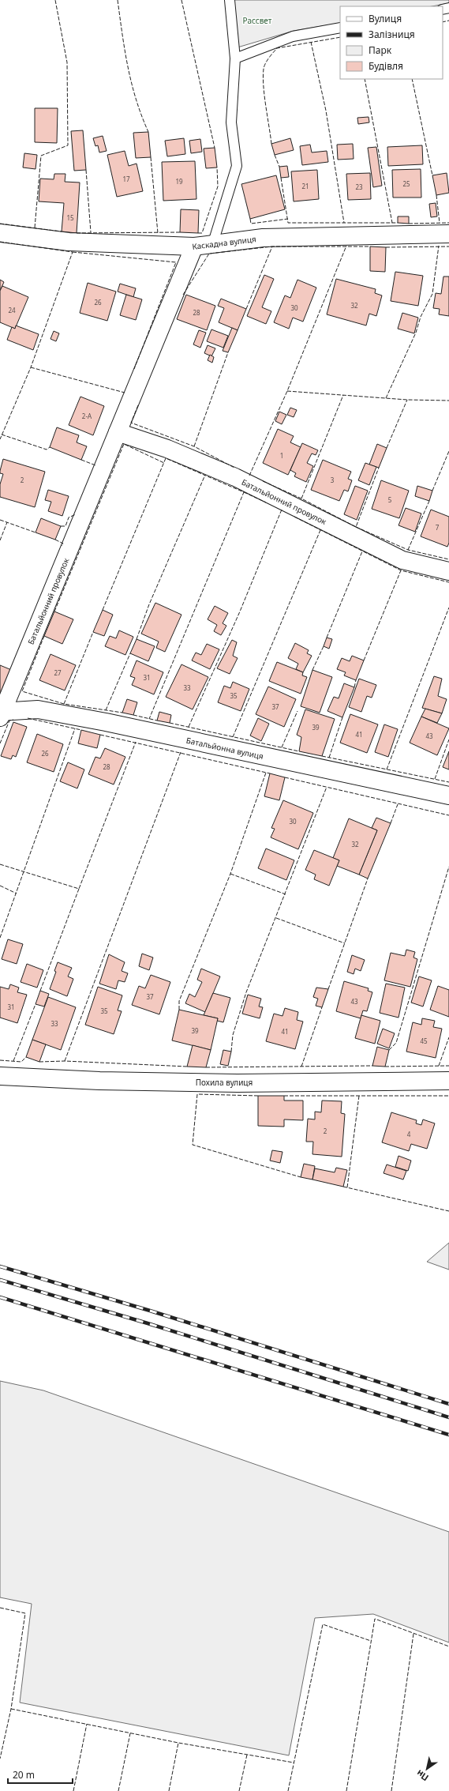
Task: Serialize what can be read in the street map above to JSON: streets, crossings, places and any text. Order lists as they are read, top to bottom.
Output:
{
  "streets": {
    "street": [
      "Каскадна вулиця",
      "Батальйонний провулок",
      "Батальйонна вулиця",
      "Похила вулиця"
    ]
  },
  "crossings": [
    ["Каскадна вулиця", "Батальйонний провулок"],
    ["Батальйонний провулок", "Батальйонна вулиця"]
  ],
  "parks": ["Рассвет"],
  "house_numbers": [
    "17",
    "19",
    "25",
    "21",
    "23",
    "15",
    "26",
    "32",
    "30",
    "24",
    "28",
    "2-А",
    "1",
    "2",
    "3",
    "5",
    "7",
    "27",
    "31",
    "33",
    "35",
    "37",
    "39",
    "41",
    "43",
    "26",
    "28",
    "30",
    "32",
    "37",
    "43",
    "31",
    "35",
    "33",
    "39",
    "41",
    "45",
    "2",
    "4"
  ],
  "legend": [
    "Вулиця",
    "Залізниця",
    "Парк",
    "Будівля"
  ],
  "scale_bar": "20 m",
  "north": "bottom left"
}
